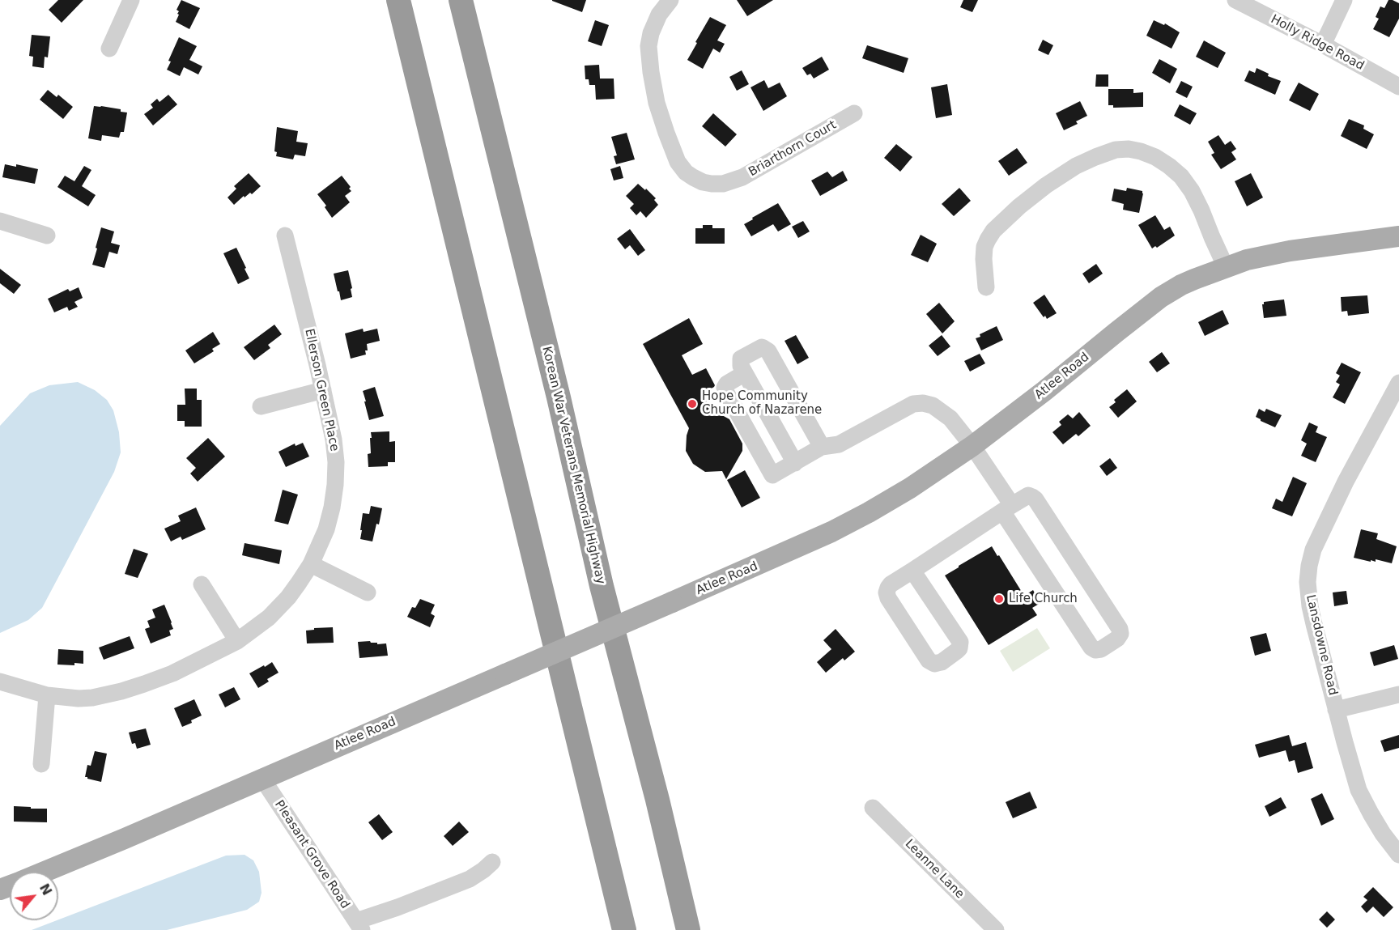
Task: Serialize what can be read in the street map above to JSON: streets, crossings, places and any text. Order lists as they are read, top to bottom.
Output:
{
  "streets": {
    "highway": ["Korean War Veterans Memorial Highway"],
    "main road": ["Atlee Road"],
    "street": [
      "Holly Ridge Road",
      "Briarthorn Court",
      "Ellerson Green Place",
      "Lansdowne Road",
      "Pleasant Grove Road",
      "Leanne Lane"
    ]
  },
  "crossings": [
    ["Atlee Road", "Pleasant Grove Road"]
  ],
  "places": ["Hope Community Church of Nazarene", "Life Church"],
  "north": "top right"
}
